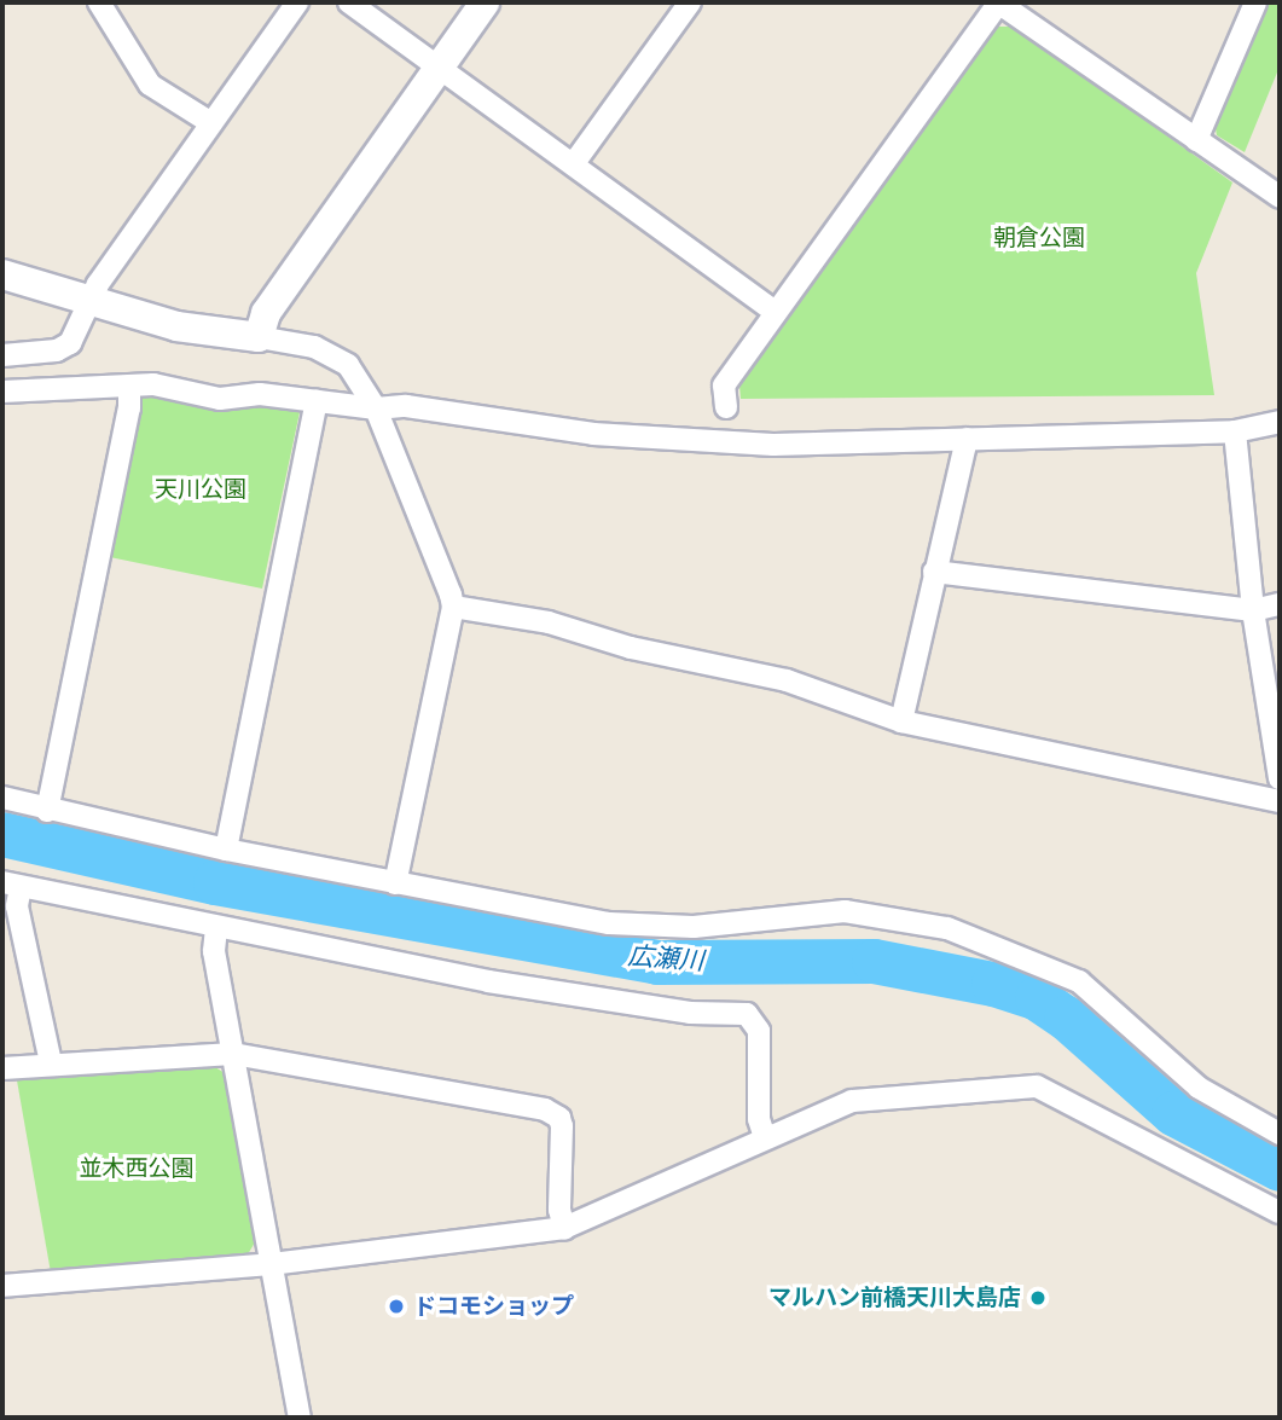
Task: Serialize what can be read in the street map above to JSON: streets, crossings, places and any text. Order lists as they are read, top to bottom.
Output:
{
  "water": ["広瀬川"],
  "parks": ["朝倉公園", "天川公園", "並木西公園"],
  "places": ["マルハン前橋天川大島店", "ドコモショップ"]
}
